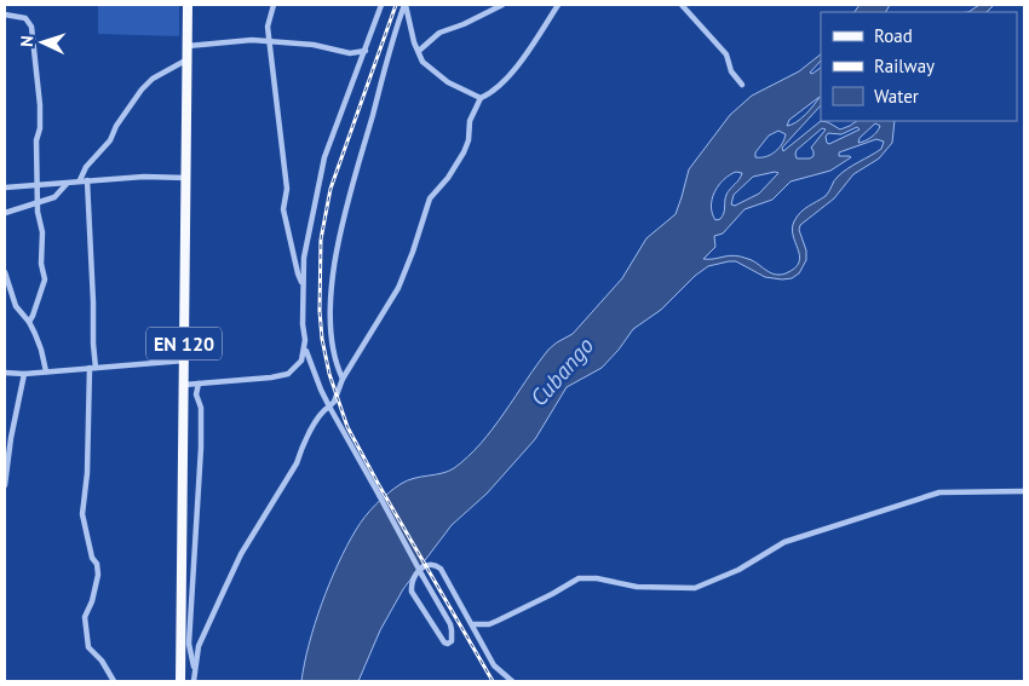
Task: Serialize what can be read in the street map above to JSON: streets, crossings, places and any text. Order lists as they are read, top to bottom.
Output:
{
  "streets": {
    "main road": ["EN 120"]
  },
  "water": ["Cubango"],
  "legend": ["Road", "Railway", "Water"],
  "north": "left"
}
